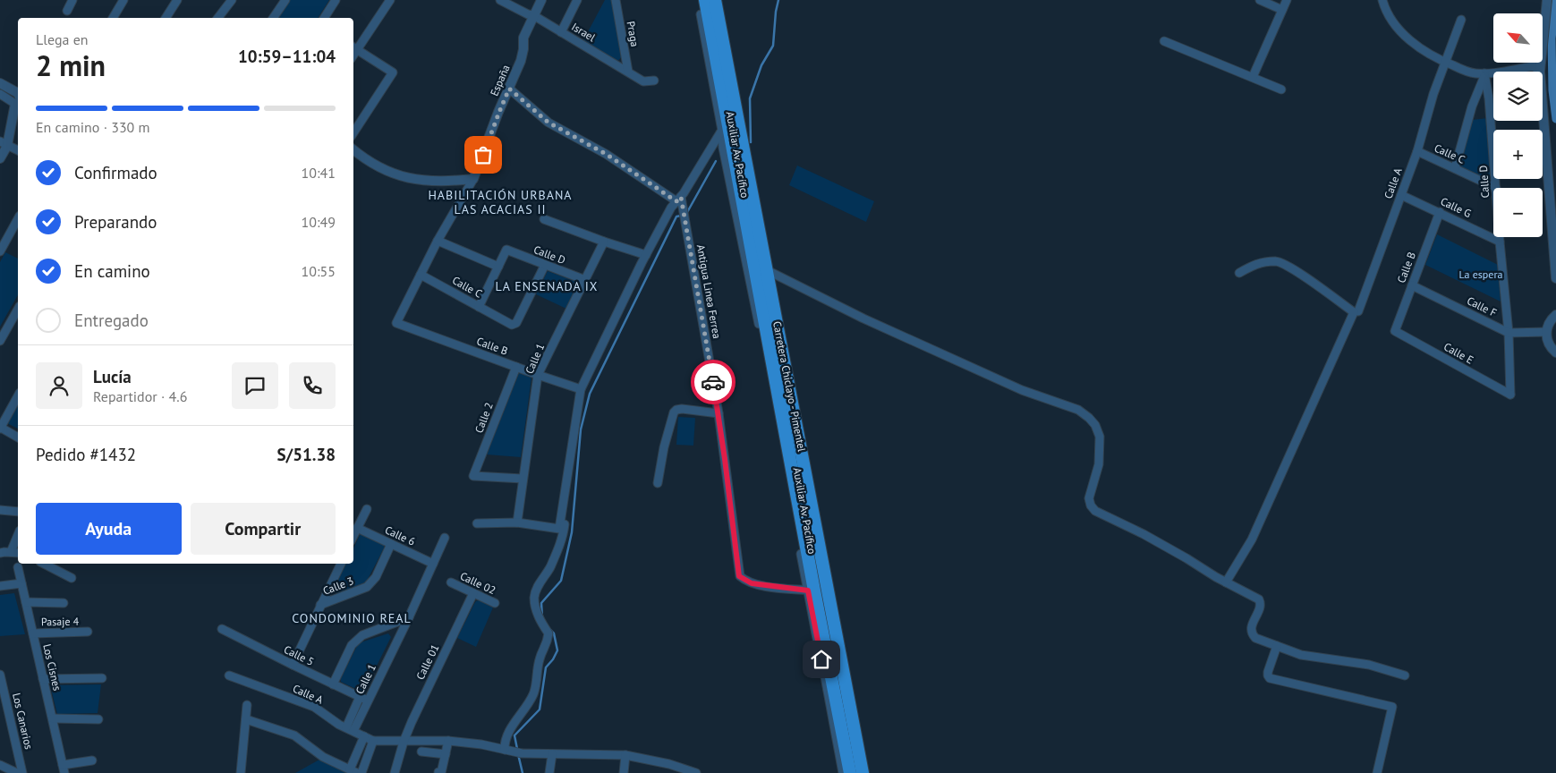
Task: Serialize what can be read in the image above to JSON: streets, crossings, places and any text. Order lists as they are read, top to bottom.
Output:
{
  "streets": {
    "main road": ["Carretera Chiclayo - Pimentel"],
    "street": [
      "Israel",
      "Praga",
      "España",
      "Calle C",
      "Auxiliar Av. Pacífico",
      "Calle D",
      "Calle A",
      "Calle G",
      "Calle B",
      "Antigua Linea Ferrea",
      "Calle F",
      "Calle E",
      "Calle 1",
      "Calle 2",
      "Calle 6",
      "Calle 02",
      "Calle 3",
      "Pasaje 4",
      "Calle 5",
      "Calle 01",
      "Los Cisnes",
      "Los Canarios"
    ]
  },
  "crossings": [
    ["Israel", "Praga"],
    ["Israel", "España"],
    ["España", "Calle C"],
    ["España", "Calle B"],
    ["Calle C", "Calle D"],
    ["Calle C", "Calle A"],
    ["Auxiliar Av. Pacífico", "Antigua Linea Ferrea"],
    ["Auxiliar Av. Pacífico", "Carretera Chiclayo - Pimentel"],
    ["Calle D", "Calle G"],
    ["Calle D", "Calle F"],
    ["Calle D", "Calle E"],
    ["Calle D", "Calle 1"],
    ["Calle A", "Calle G"],
    ["Calle A", "Calle 1"],
    ["Calle G", "Calle B"],
    ["Calle B", "Calle F"],
    ["Calle B", "Calle E"],
    ["Calle B", "Calle 1"],
    ["Calle B", "Calle 2"],
    ["Antigua Linea Ferrea", "Carretera Chiclayo - Pimentel"],
    ["Calle 1", "Calle 2"],
    ["Calle 1", "Calle 6"],
    ["Calle 1", "Calle 5"],
    ["Calle 6", "Calle 3"],
    ["Calle 02", "Calle 01"],
    ["Pasaje 4", "Los Cisnes"]
  ],
  "districts": ["HABILITACIÓN URBANA LAS ACACIAS II", "LA ENSENADA IX", "CONDOMINIO REAL"],
  "parks": ["La espera"],
  "north": "top left",
  "page": {
    "map_buttons": ["+", "−"],
    "heading": ["2 min", "Llega en", "10:59–11:04"],
    "panel": [
      "Lucía",
      "Repartidor · 4.6",
      "Pedido #1432",
      "S/51.38"
    ],
    "bar": "En camino · 330 m",
    "list": [
      ["Confirmado", "10:41"],
      ["Preparando", "10:49"],
      ["En camino", "10:55"],
      "Entregado"
    ],
    "buttons": ["Ayuda", "Compartir"]
  }
}
